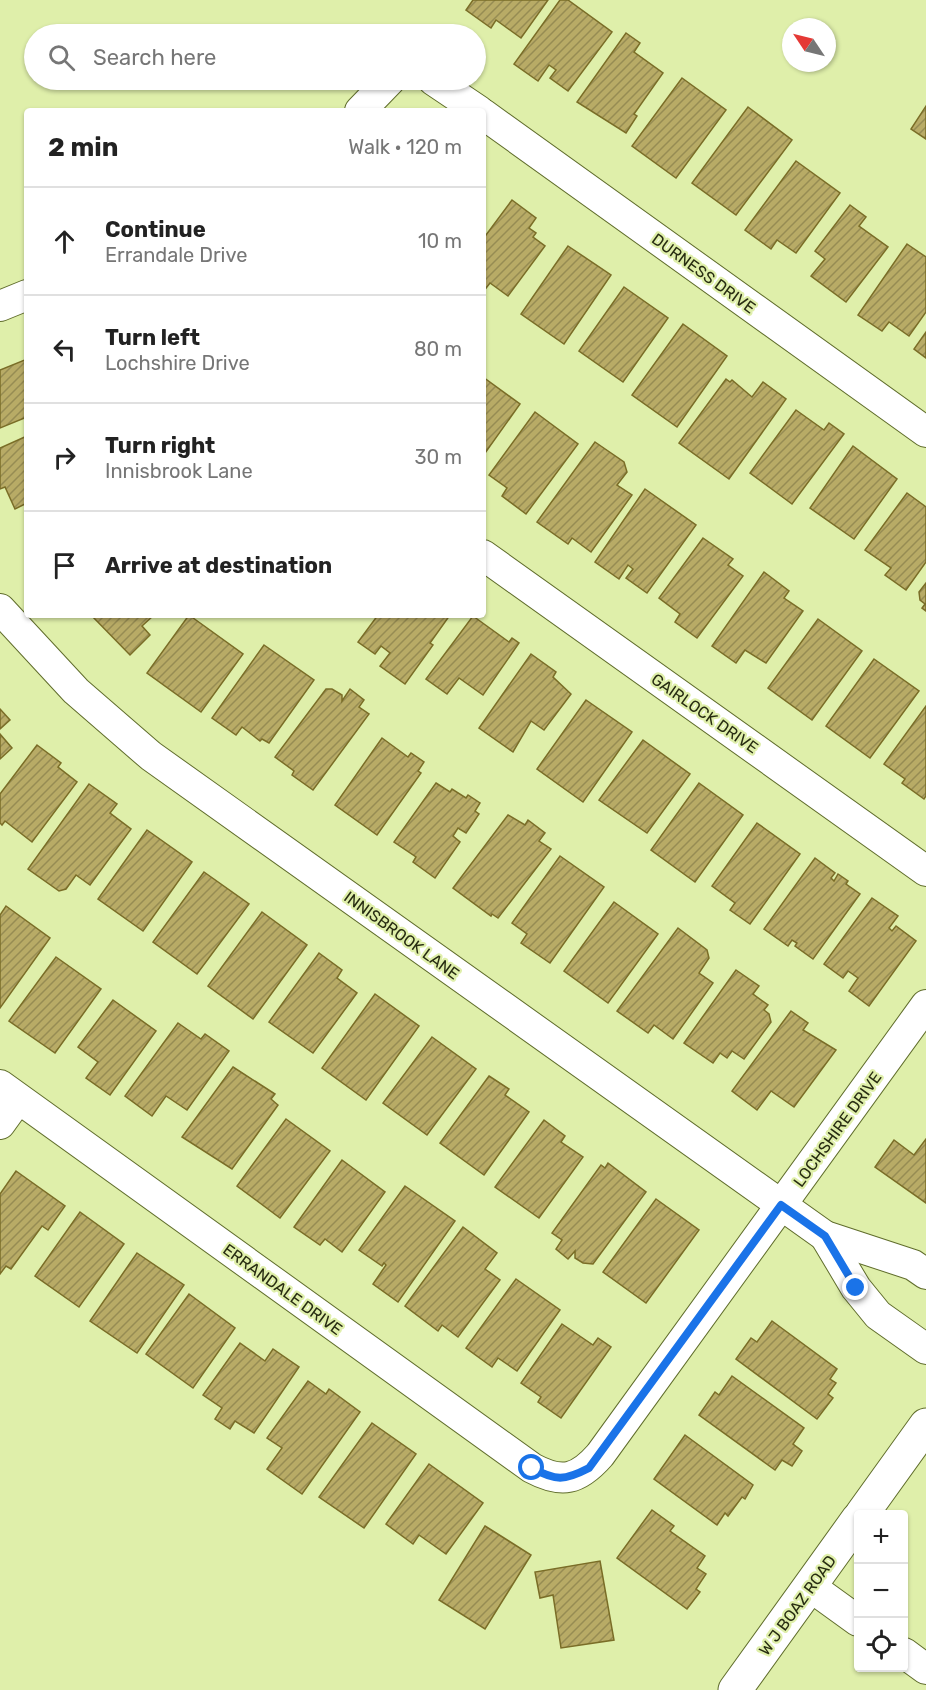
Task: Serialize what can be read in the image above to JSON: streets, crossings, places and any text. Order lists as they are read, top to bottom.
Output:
{
  "streets": {
    "street": [
      "DURNESS DRIVE",
      "GAIRLOCK DRIVE",
      "INNISBROOK LANE",
      "LOCHSHIRE DRIVE",
      "ERRANDALE DRIVE",
      "W J BOAZ ROAD"
    ]
  },
  "crossings": [
    ["INNISBROOK LANE", "LOCHSHIRE DRIVE"],
    ["LOCHSHIRE DRIVE", "ERRANDALE DRIVE"]
  ],
  "north": "top left",
  "page": {
    "search": "Search here",
    "heading": ["2 min", "Walk · 120 m"],
    "list": [
      ["Continue", "Errandale Drive", "10 m"],
      ["Turn left", "Lochshire Drive", "80 m"],
      ["Turn right", "Innisbrook Lane", "30 m"],
      "Arrive at destination"
    ],
    "map_buttons": ["+", "−"]
  }
}
